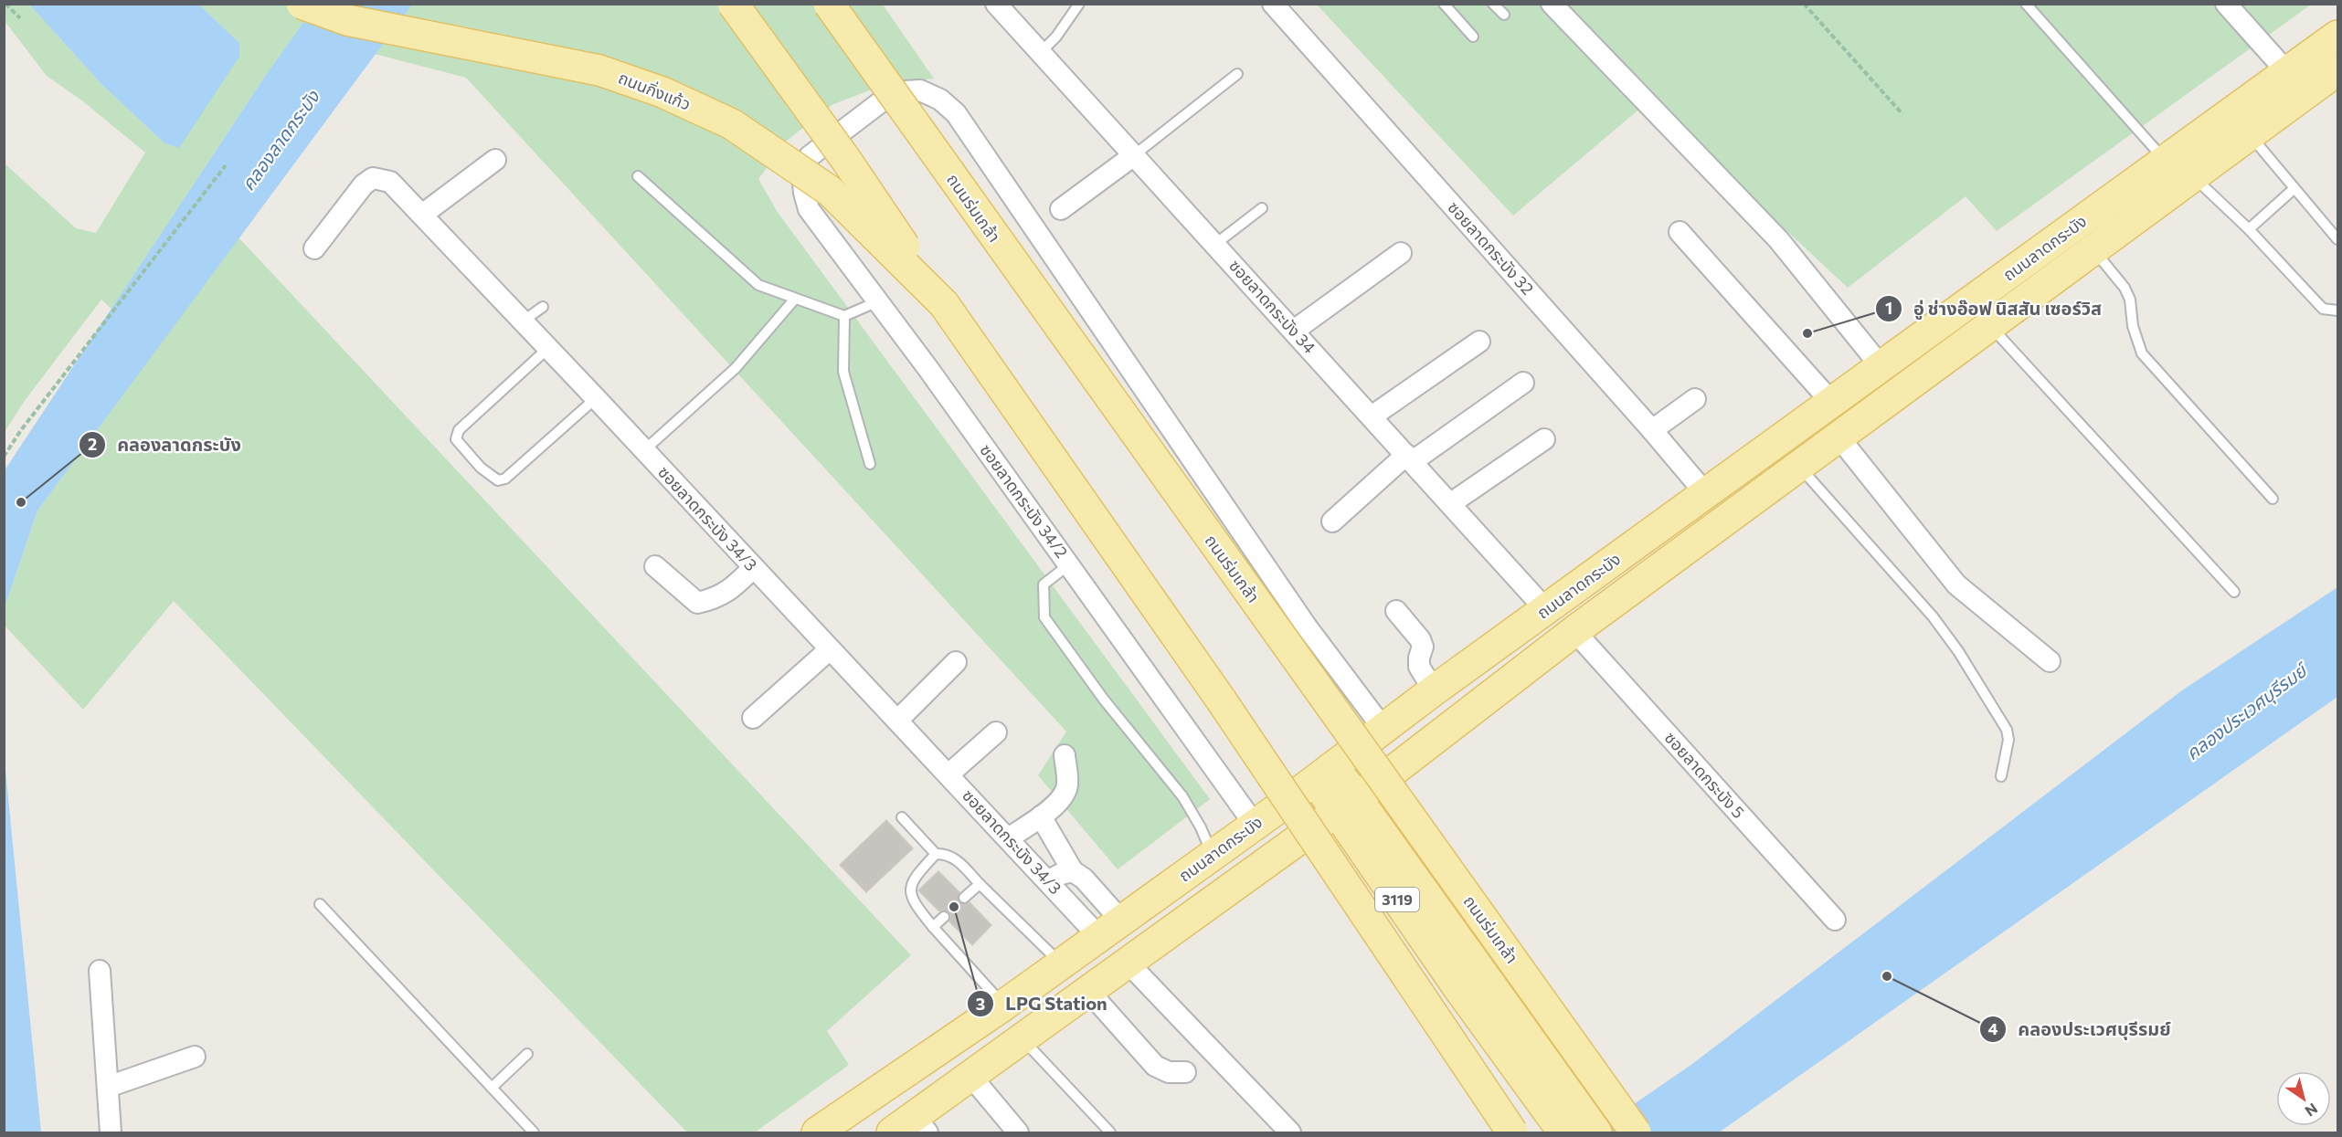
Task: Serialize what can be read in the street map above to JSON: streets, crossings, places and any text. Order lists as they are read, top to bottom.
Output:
{
  "streets": {
    "main road": [
      "ถนนกิ่งแก้ว",
      "ถนนร่มเกล้า",
      "ถนนลาดกระบัง",
      "3119"
    ],
    "street": [
      "ซอยลาดกระบัง 32",
      "ซอยลาดกระบัง 34",
      "ซอยลาดกระบัง 34/2",
      "ซอยลาดกระบัง 34/3",
      "ซอยลาดกระบัง 5"
    ]
  },
  "crossings": [
    ["ถนนร่มเกล้า", "ถนนลาดกระบัง"],
    ["ซอยลาดกระบัง 32", "ถนนลาดกระบัง"],
    ["ถนนลาดกระบัง", "ซอยลาดกระบัง 34"],
    ["ถนนลาดกระบัง", "ซอยลาดกระบัง 34/2"],
    ["ถนนลาดกระบัง", "ซอยลาดกระบัง 34/3"],
    ["ถนนลาดกระบัง", "ซอยลาดกระบัง 5"]
  ],
  "water": ["คลองลาดกระบัง", "คลองประเวศบุรีรมย์"],
  "places": [
    "อู่ ช่างอ๊อฟ นิสสัน เซอร์วิส",
    "คลองลาดกระบัง",
    "LPG Station",
    "คลองประเวศบุรีรมย์"
  ],
  "north": "bottom right"
}
